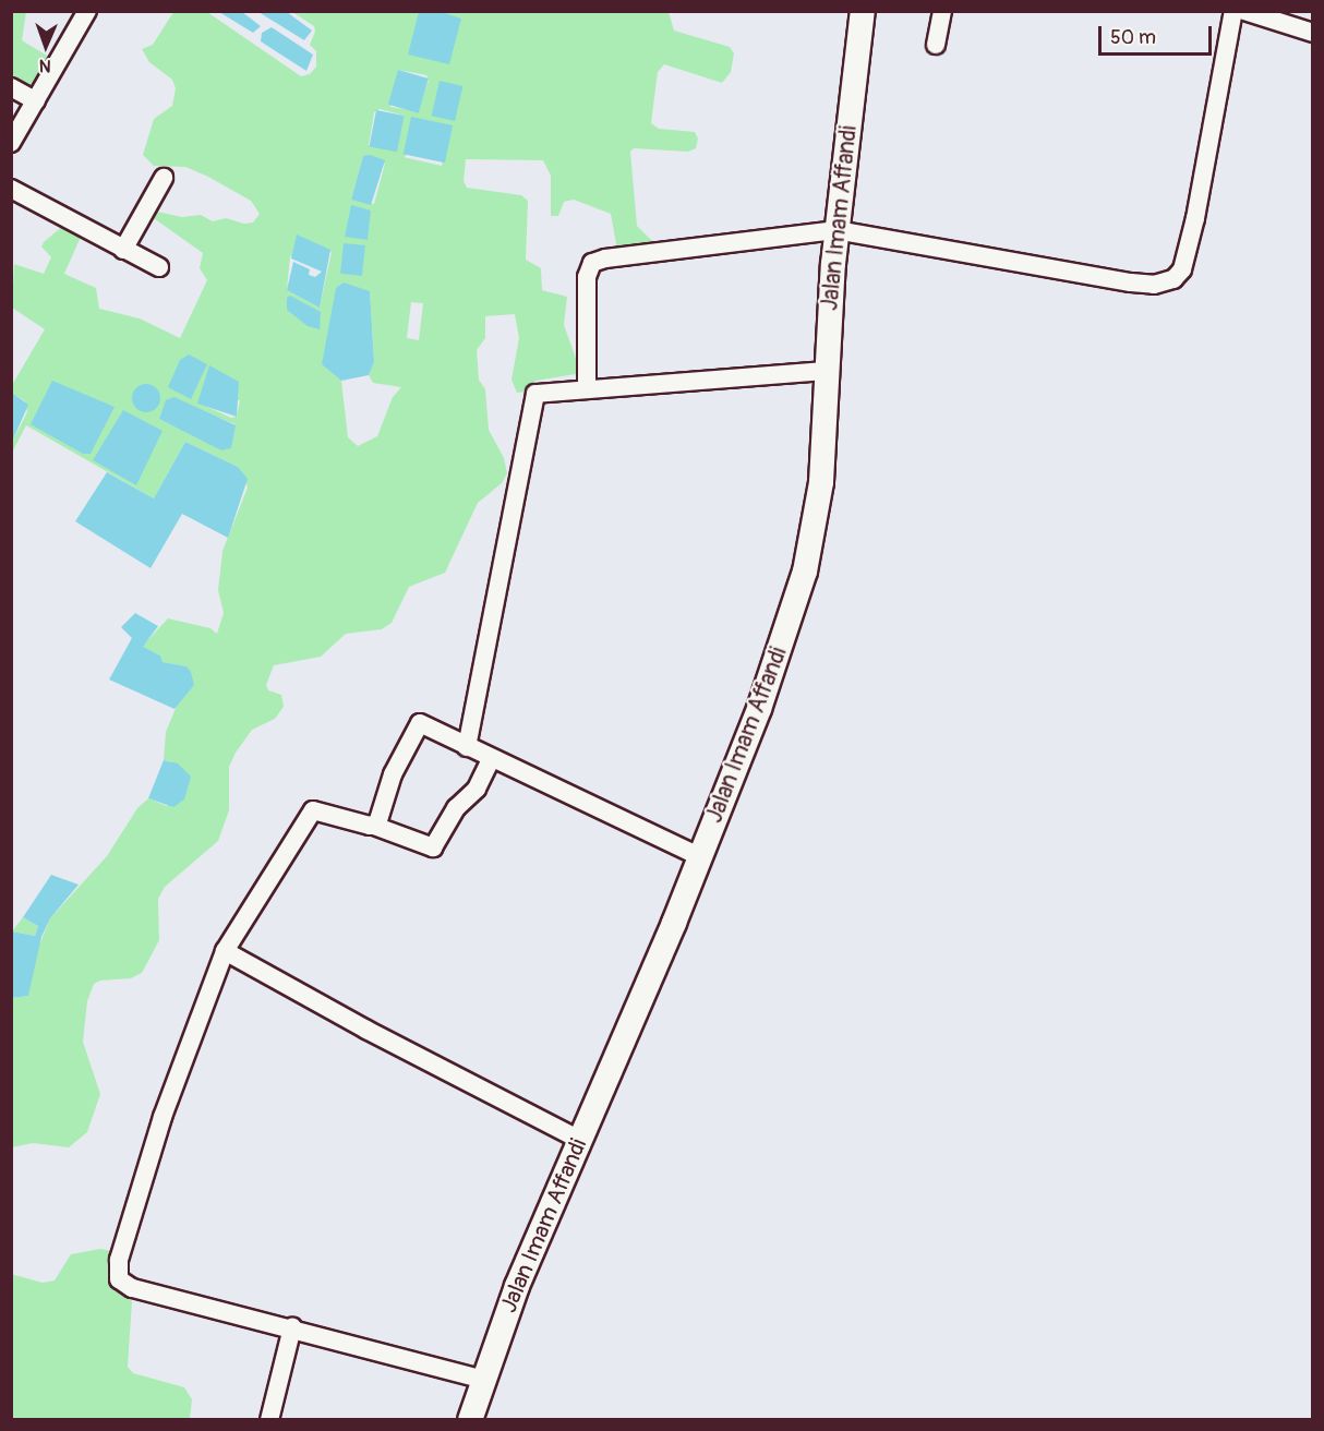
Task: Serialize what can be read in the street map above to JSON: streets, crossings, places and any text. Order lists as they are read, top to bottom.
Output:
{
  "streets": {
    "street": ["Jalan Imam Affandi"]
  },
  "scale_bar": "50 m",
  "north": "bottom"
}
